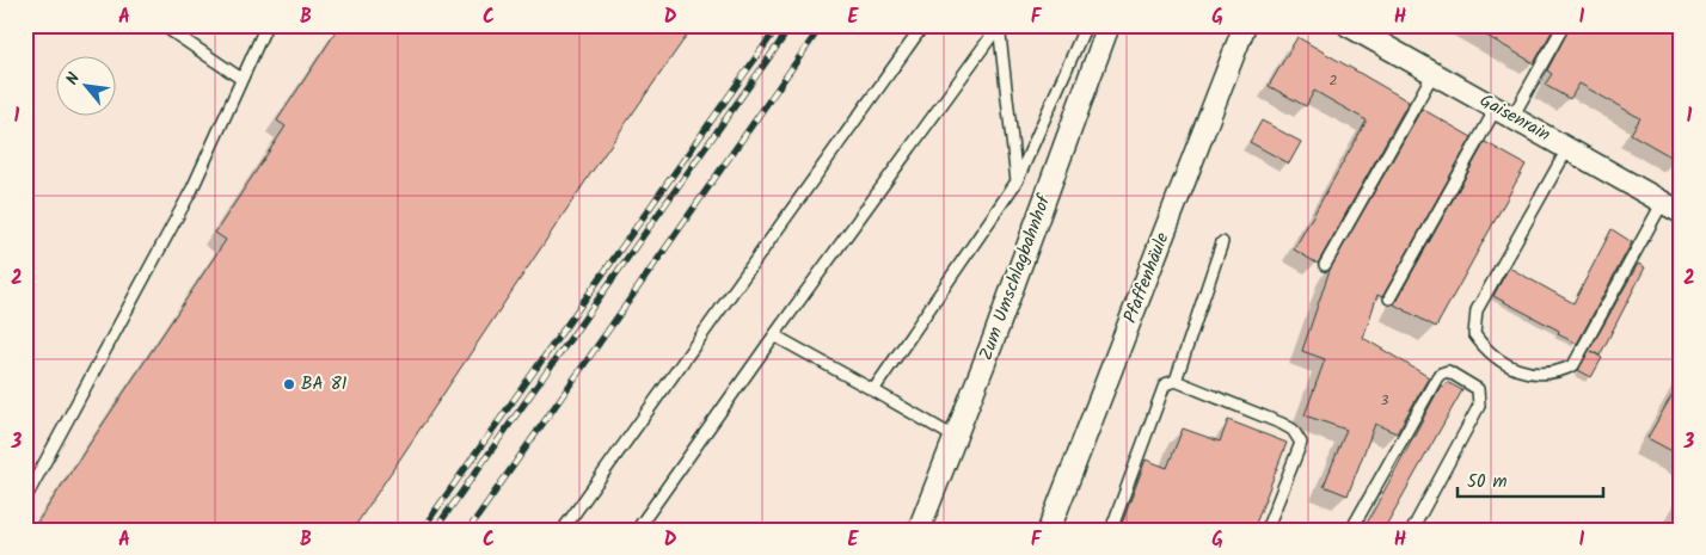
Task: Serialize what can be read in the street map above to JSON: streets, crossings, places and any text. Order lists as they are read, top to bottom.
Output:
{
  "streets": {
    "street": ["Gaisenrain", "Zum Umschlagbahnhof", "Pfaffenhäule"]
  },
  "places": ["BA 81"],
  "house_numbers": ["2", "3"],
  "scale_bar": "50 m",
  "north": "top left",
  "grid": {
    "columns": [
      "A",
      "B",
      "C",
      "D",
      "E",
      "F",
      "G",
      "H",
      "I"
    ],
    "rows": ["1", "2", "3"]
  }
}
